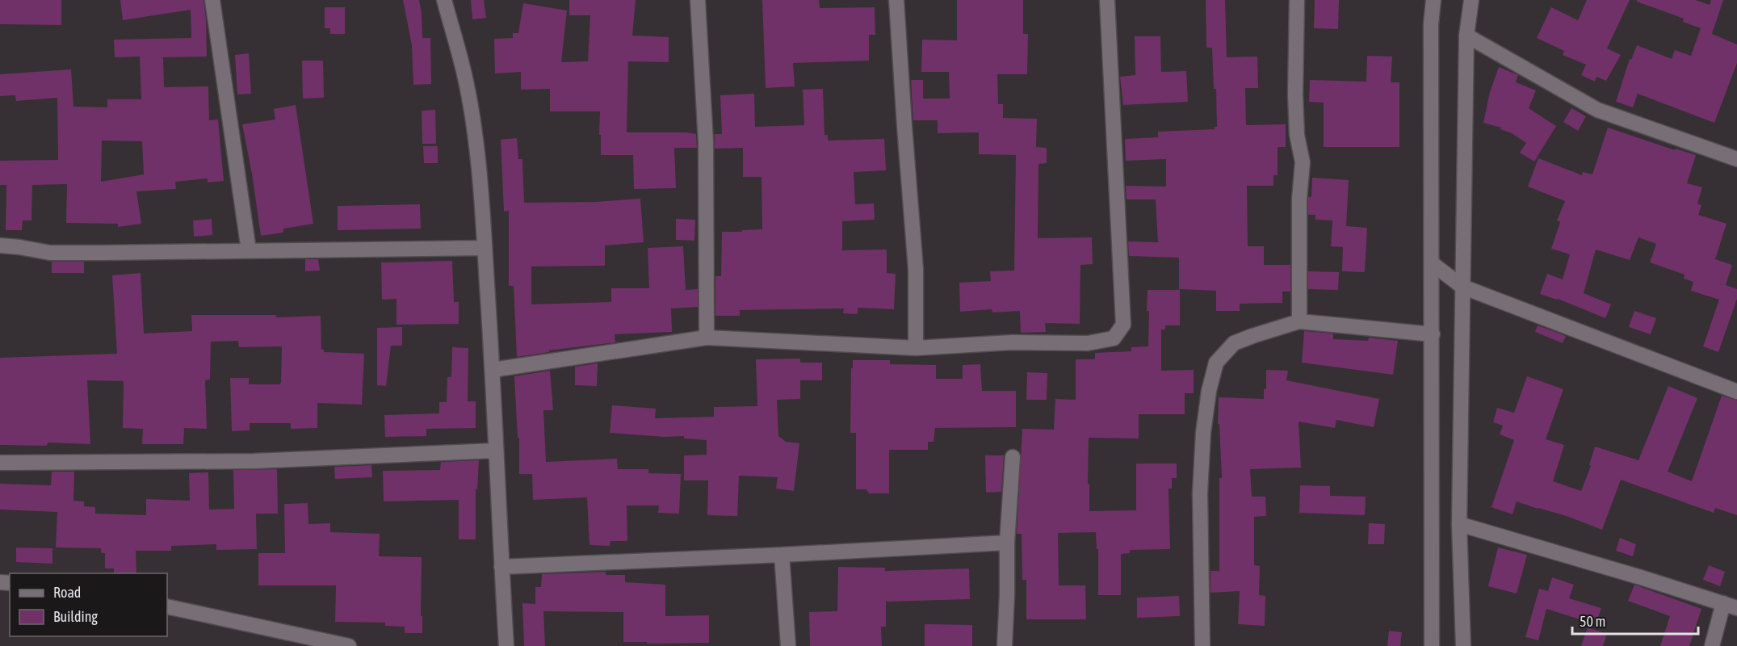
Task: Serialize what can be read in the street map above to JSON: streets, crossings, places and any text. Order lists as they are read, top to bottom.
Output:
{
  "legend": ["Road", "Building"],
  "scale_bar": "50 m"
}
